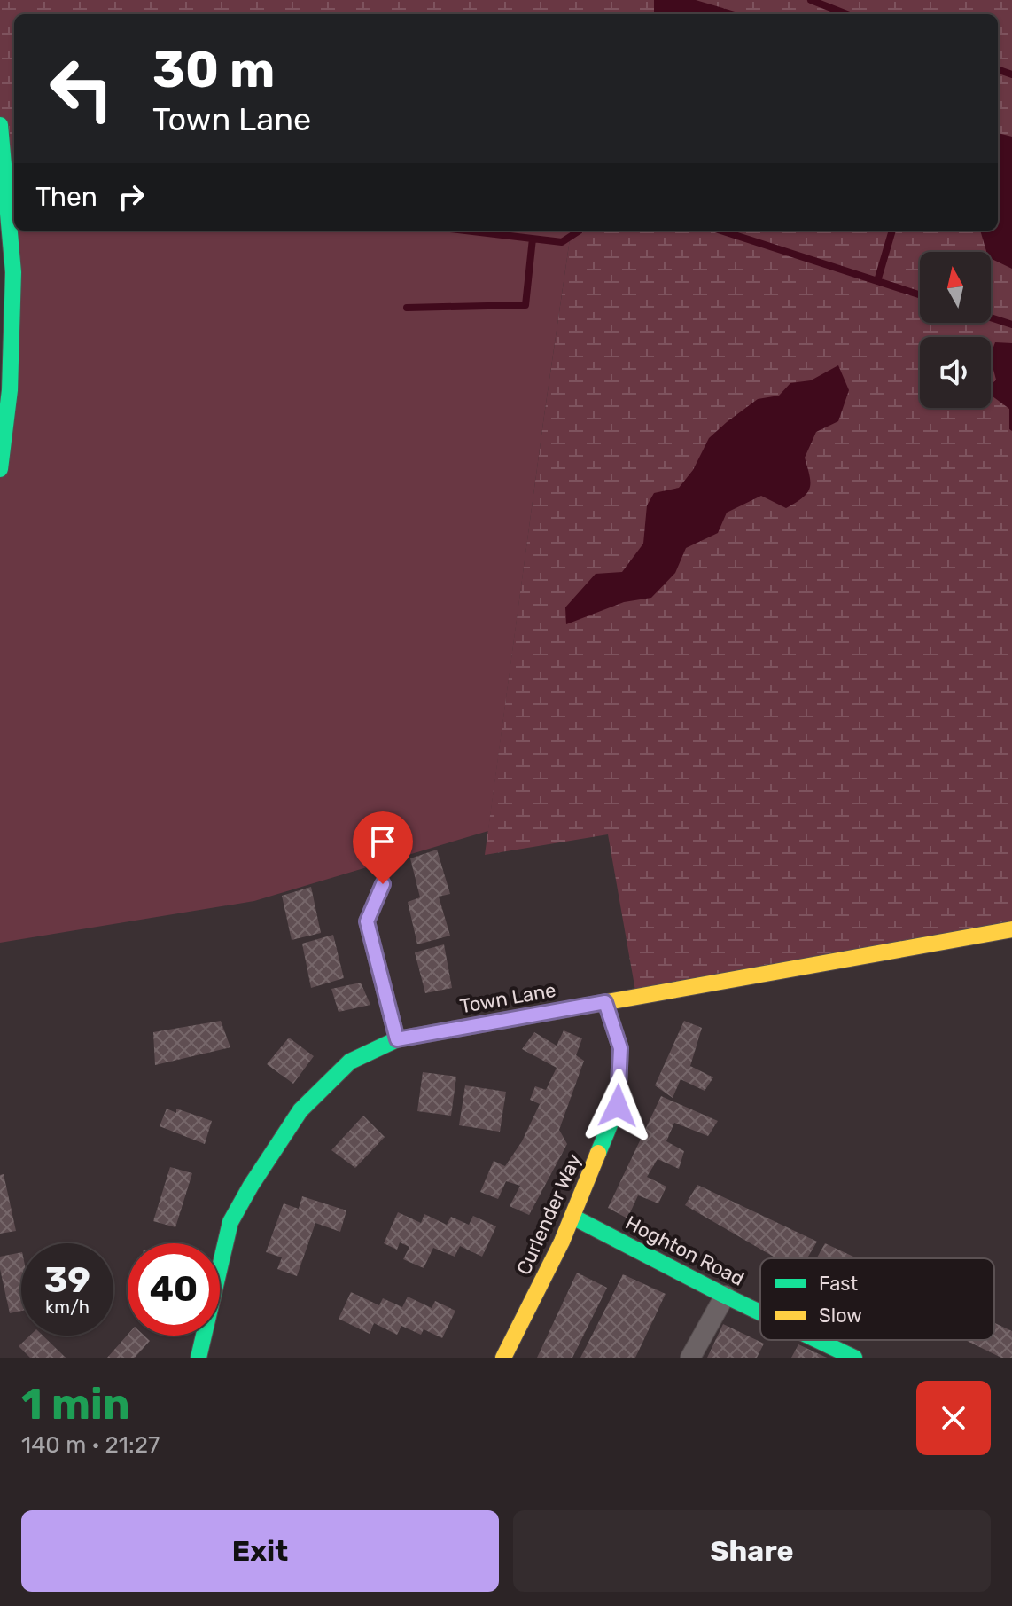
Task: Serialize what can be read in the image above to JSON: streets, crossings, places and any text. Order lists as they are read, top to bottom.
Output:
{
  "streets": {
    "street": ["Town Lane", "Curlender Way", "Hoghton Road"]
  },
  "crossings": [
    ["Town Lane", "Curlender Way"],
    ["Curlender Way", "Hoghton Road"]
  ],
  "legend": ["Fast", "Slow"],
  "north": "top",
  "page": {
    "turn": ["30 m", "Town Lane"],
    "then": "Then",
    "speed": "39 km/h",
    "limit": "40",
    "heading": ["1 min", "140 m · 21:27"],
    "buttons": ["Exit", "Share"]
  }
}
